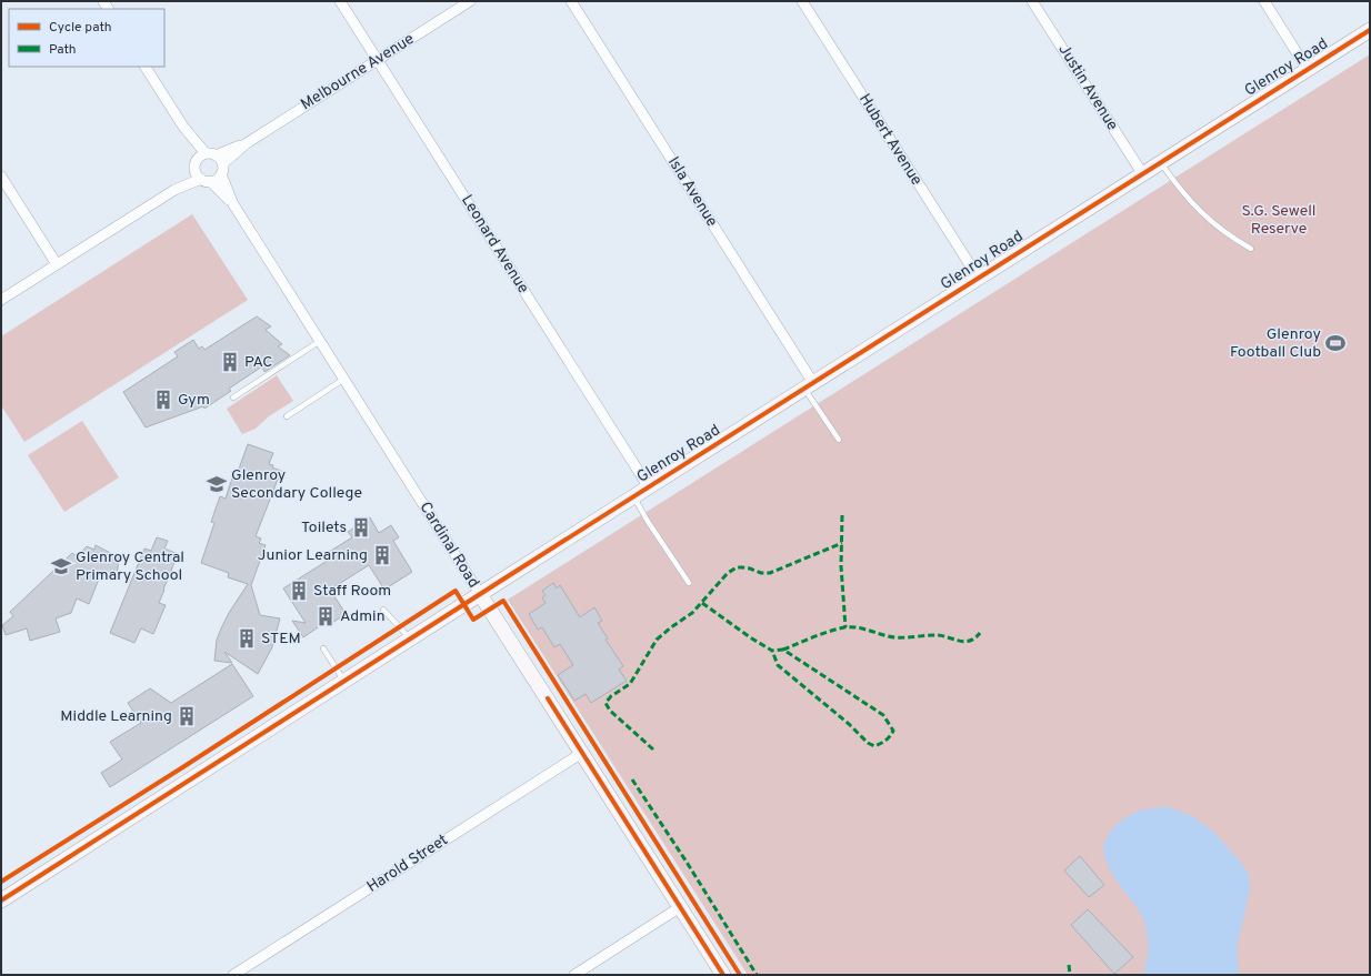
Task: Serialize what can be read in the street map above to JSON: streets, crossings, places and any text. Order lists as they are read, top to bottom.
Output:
{
  "streets": {
    "street": [
      "Glenroy Road",
      "Melbourne Avenue",
      "Justin Avenue",
      "Hubert Avenue",
      "Isla Avenue",
      "Leonard Avenue",
      "Cardinal Road",
      "Harold Street"
    ]
  },
  "crossings": [
    ["Glenroy Road", "Justin Avenue"],
    ["Glenroy Road", "Hubert Avenue"],
    ["Glenroy Road", "Isla Avenue"],
    ["Glenroy Road", "Leonard Avenue"],
    ["Glenroy Road", "Cardinal Road"],
    ["Melbourne Avenue", "Leonard Avenue"],
    ["Melbourne Avenue", "Cardinal Road"],
    ["Cardinal Road", "Harold Street"]
  ],
  "parks": ["S.G. Sewell Reserve"],
  "places": {
    "sports": ["Glenroy Football Club"],
    "building": [
      "PAC",
      "Gym",
      "Toilets",
      "Junior Learning",
      "Staff Room",
      "Admin",
      "STEM",
      "Middle Learning"
    ],
    "school or university": ["Glenroy Secondary College", "Glenroy Central Primary School"]
  },
  "legend": ["Cycle path", "Path"]
}
